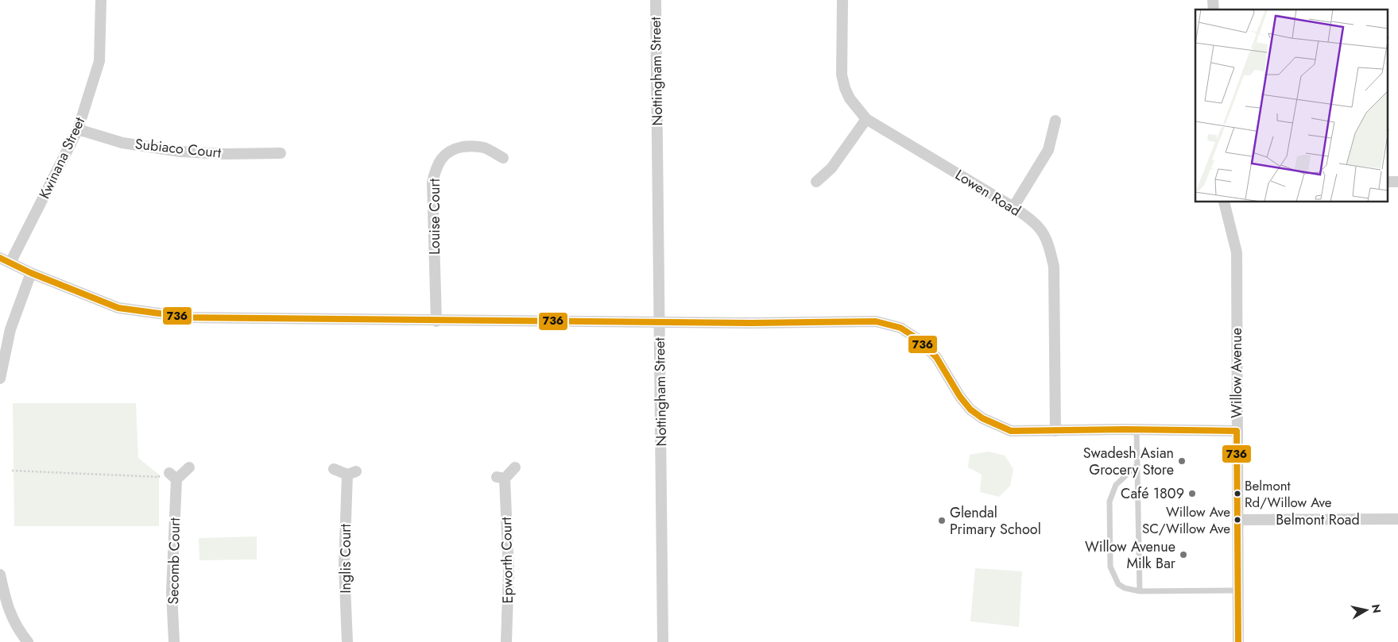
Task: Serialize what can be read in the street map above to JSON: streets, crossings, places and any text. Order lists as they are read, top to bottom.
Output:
{
  "streets": {
    "street": [
      "Nottingham Street",
      "Subiaco Court",
      "Kwinana Street",
      "Lowen Road",
      "Louise Court",
      "Willow Avenue",
      "Belmont Road",
      "Inglis Court",
      "Epworth Court",
      "Secomb Court"
    ]
  },
  "crossings": [
    ["Subiaco Court", "Kwinana Street"],
    ["Willow Avenue", "Belmont Road"]
  ],
  "places": [
    "Swadesh Asian Grocery Store",
    "Café 1809",
    "Belmont Rd/Willow Ave",
    "Willow Ave SC/Willow Ave",
    "Glendal Primary School",
    "Willow Avenue Milk Bar"
  ],
  "lines": ["transit line 736"],
  "north": "right"
}
